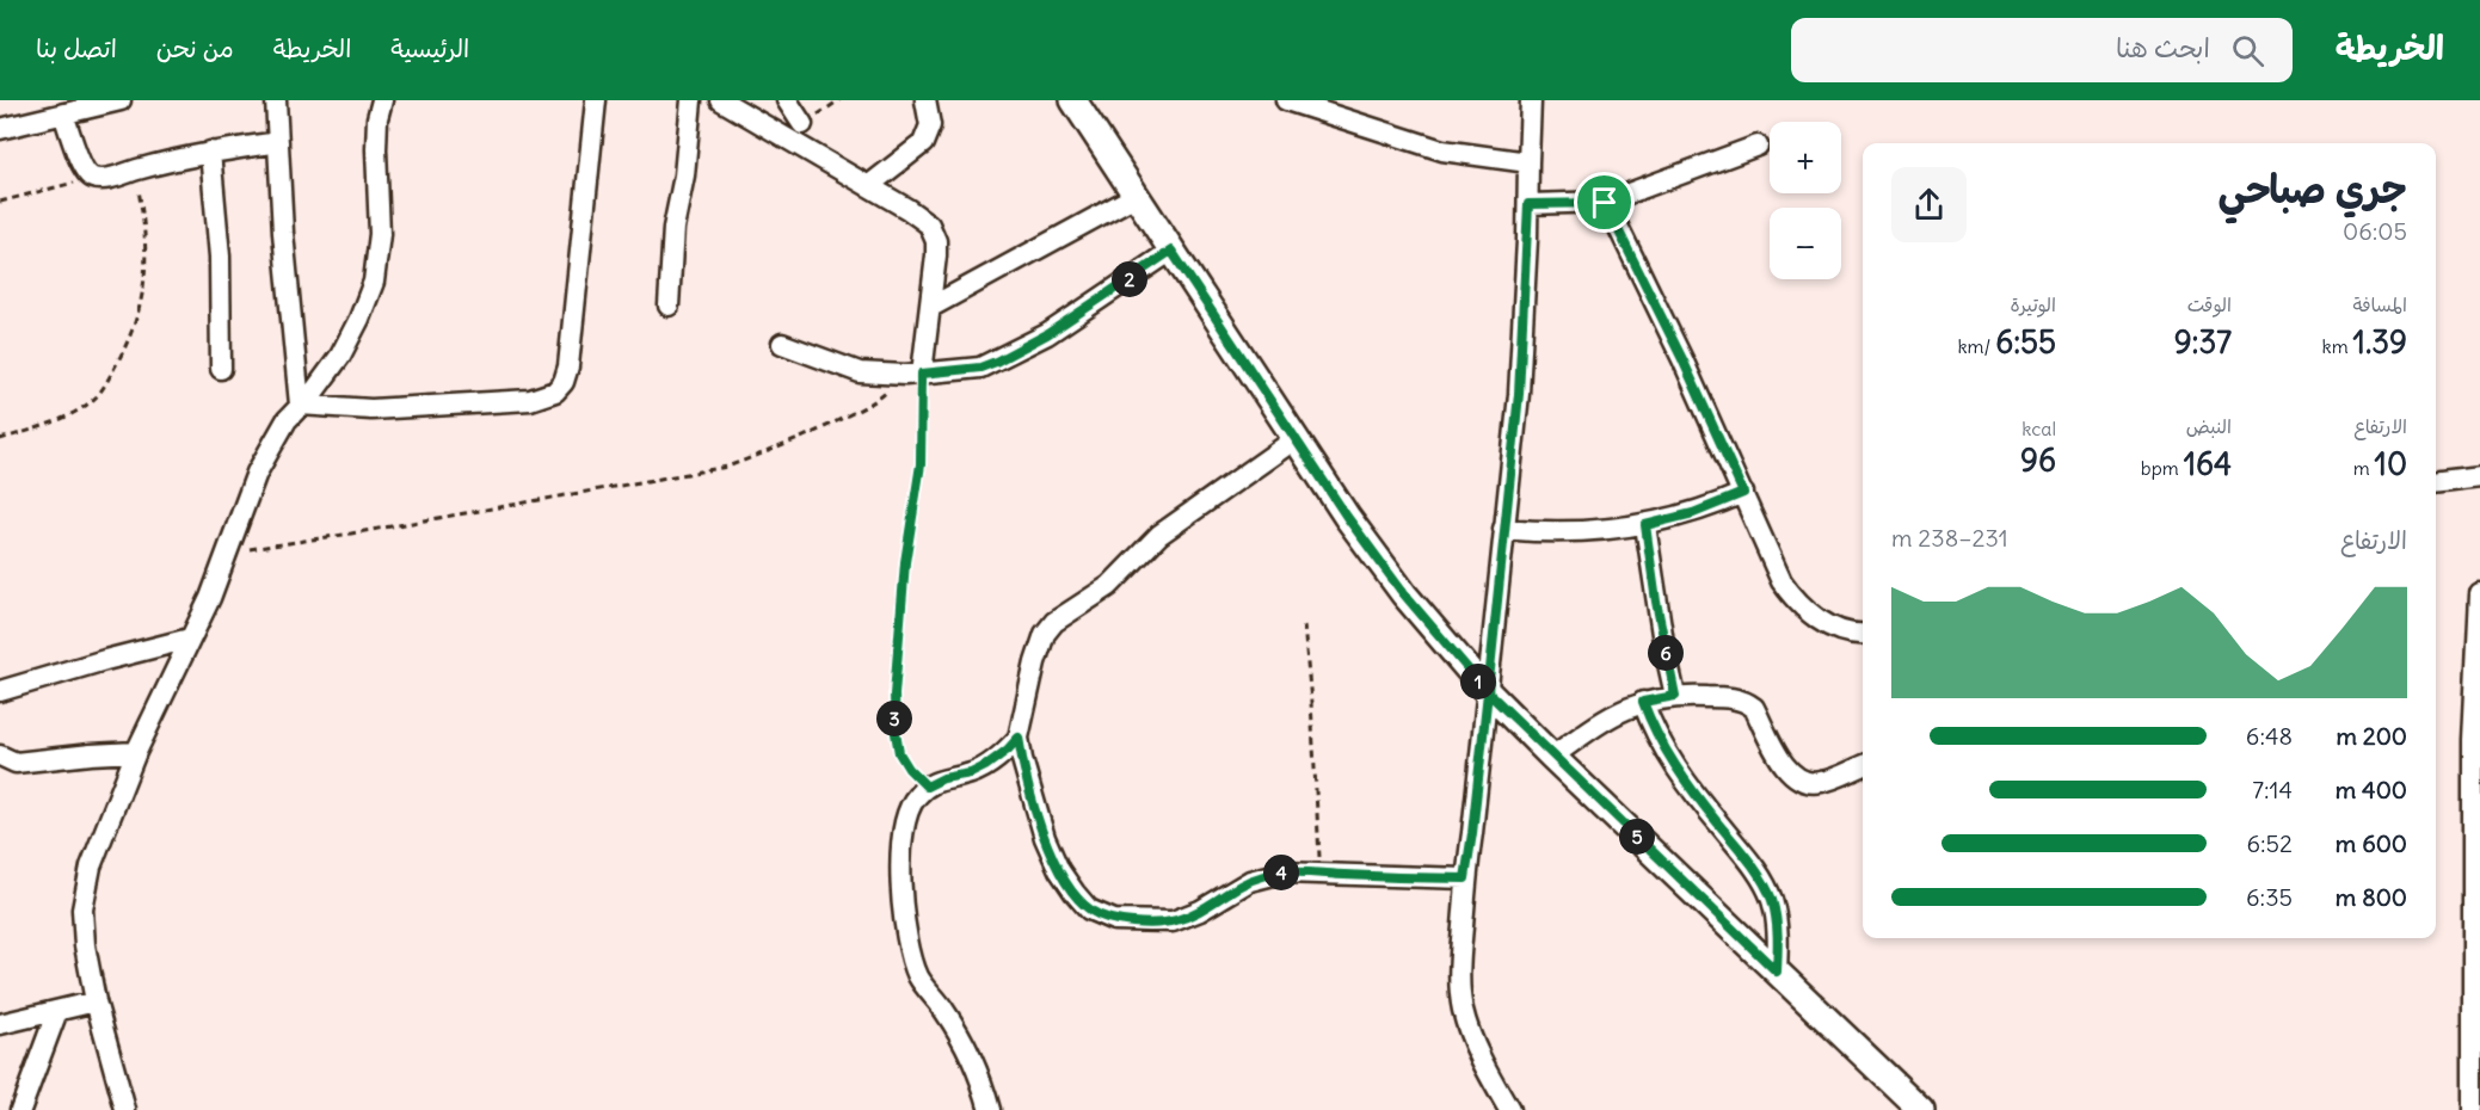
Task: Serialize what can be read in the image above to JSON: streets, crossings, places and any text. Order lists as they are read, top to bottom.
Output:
{
  "page": {
    "header": "الخريطة",
    "search": "ابحث هنا",
    "nav": [
      "الرئيسية",
      "الخريطة",
      "من نحن",
      "اتصل بنا"
    ],
    "map_buttons": ["+", "−"],
    "heading": ["جري صباحي", "06:05"],
    "pins": [
      "2",
      "6",
      "1",
      "3",
      "5",
      "4"
    ],
    "stats": [
      ["المسافة", "1.39 km"],
      ["الوقت", "9:37"],
      ["الوتيرة", "6:55 /km"],
      ["الارتفاع", "10 m"],
      ["النبض", "164 bpm"],
      ["kcal", "96"]
    ],
    "chart": ["الارتفاع", "231–238 m"],
    "list": [
      {
        "name": "200 m",
        "note": "6:48"
      },
      {
        "name": "400 m",
        "note": "7:14"
      },
      {
        "name": "600 m",
        "note": "6:52"
      },
      {
        "name": "800 m",
        "note": "6:35"
      }
    ]
  }
}
